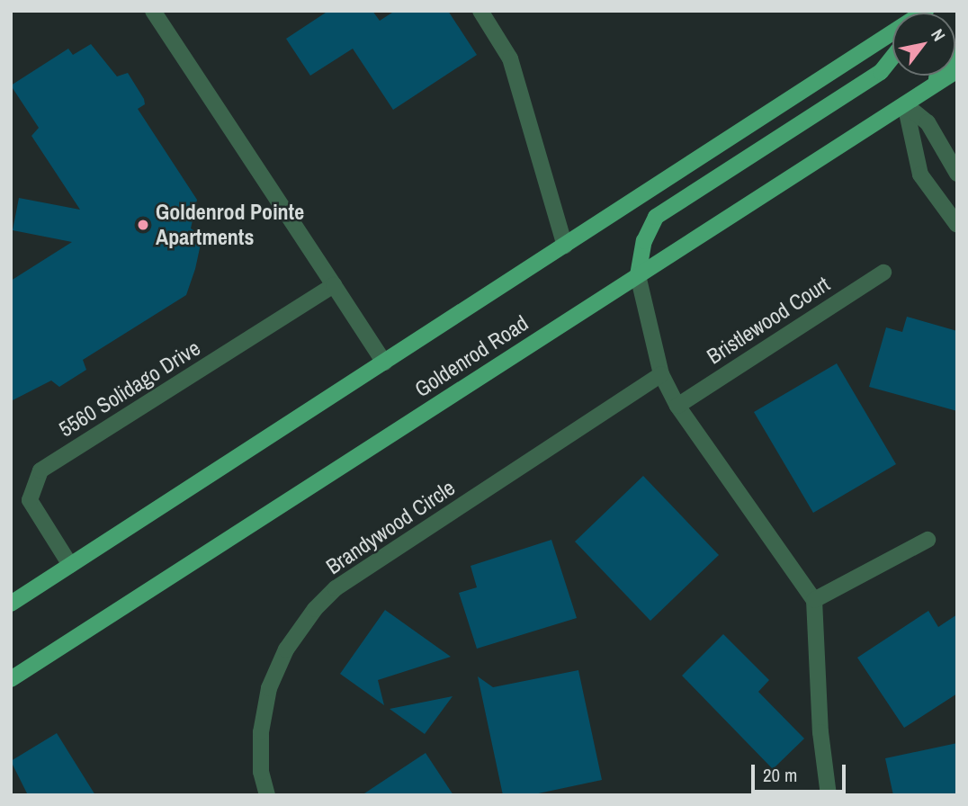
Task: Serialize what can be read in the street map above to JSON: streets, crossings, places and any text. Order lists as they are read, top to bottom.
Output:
{
  "streets": {
    "main road": ["Goldenrod Road"],
    "street": ["Bristlewood Court", "5560 Solidago Drive", "Brandywood Circle"]
  },
  "crossings": [
    ["Goldenrod Road", "5560 Solidago Drive"]
  ],
  "places": ["Goldenrod Pointe Apartments"],
  "scale_bar": "20 m",
  "north": "top right"
}
